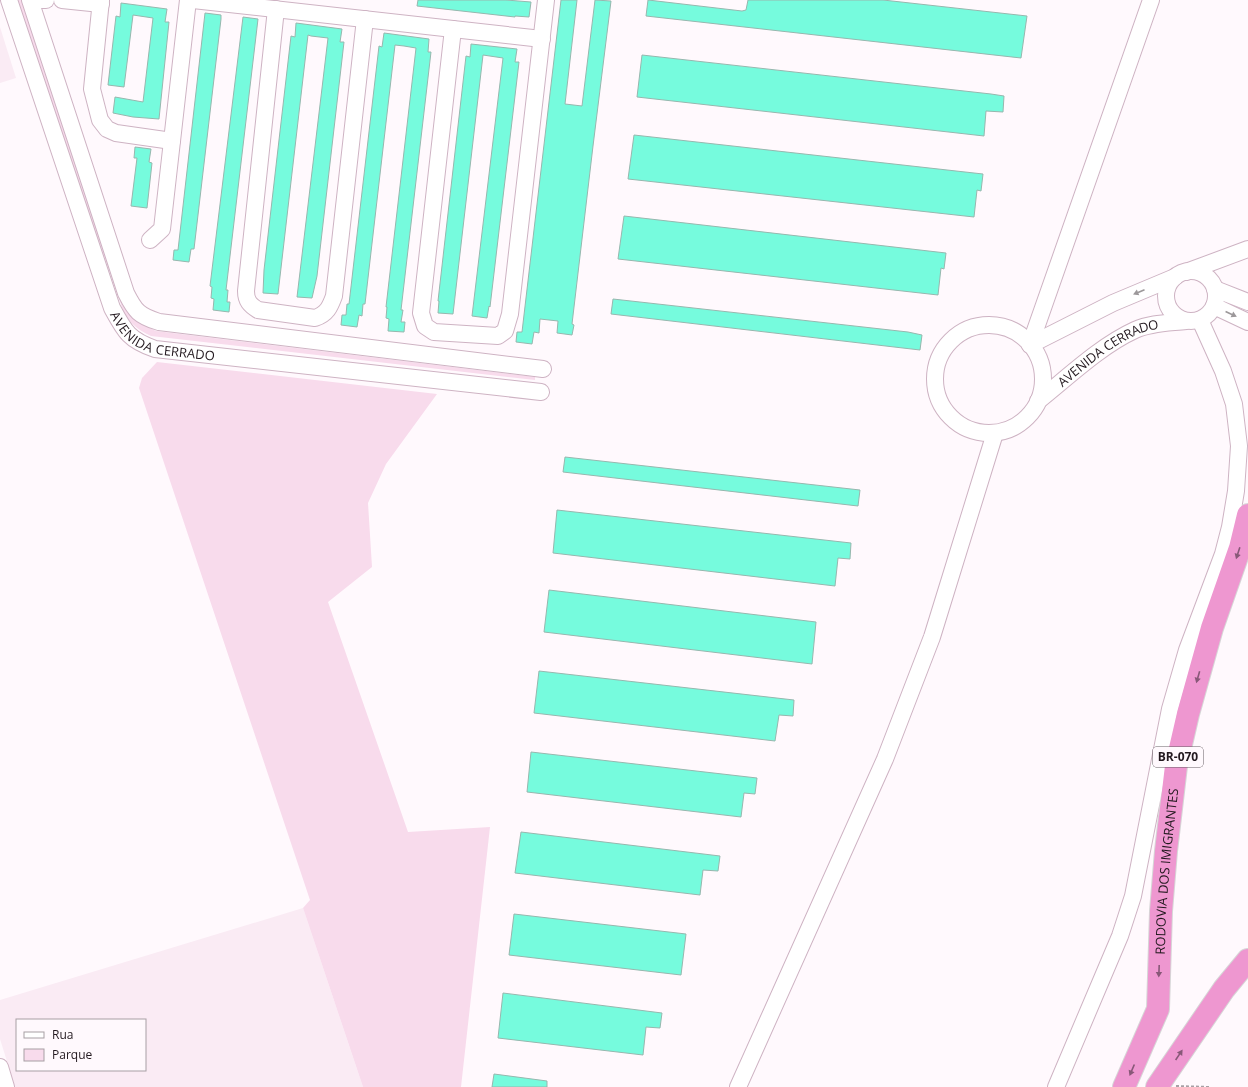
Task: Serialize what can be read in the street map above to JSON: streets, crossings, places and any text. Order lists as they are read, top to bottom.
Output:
{
  "streets": {
    "highway": ["BR-070", "RODOVIA DOS IMIGRANTES"],
    "street": ["AVENIDA CERRADO"]
  },
  "one_way": ["RODOVIA DOS IMIGRANTES"],
  "legend": ["Rua", "Parque"]
}
